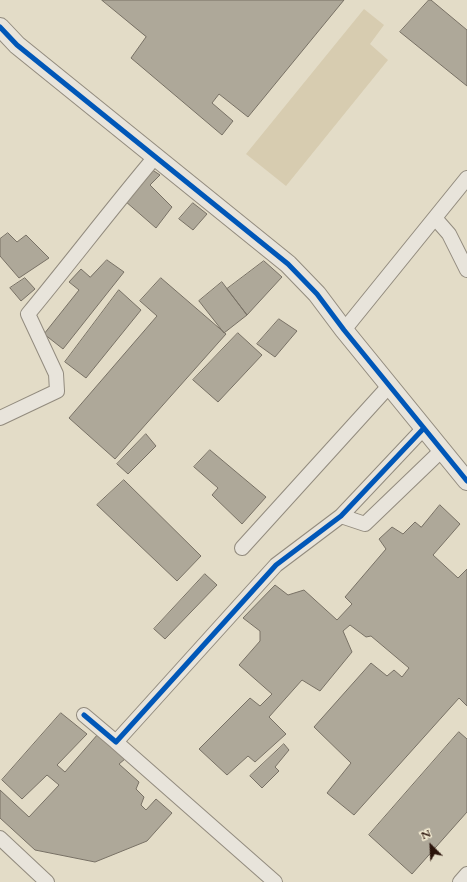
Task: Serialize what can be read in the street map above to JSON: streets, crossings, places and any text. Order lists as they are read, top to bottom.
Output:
{
  "north": "top left"
}
